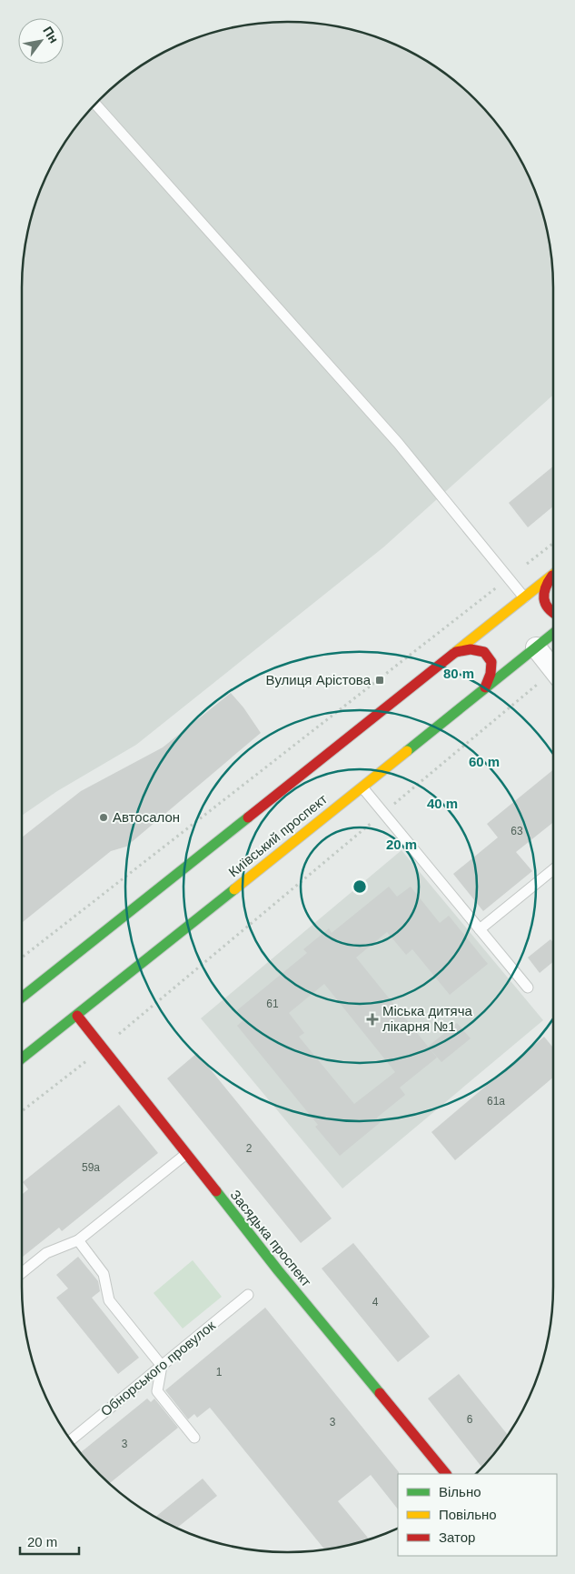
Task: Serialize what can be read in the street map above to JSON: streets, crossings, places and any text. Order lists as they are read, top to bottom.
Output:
{
  "streets": {
    "main road": ["Київський проспект", "Засядька проспект"],
    "lane": ["Обнорського провулок"]
  },
  "crossings": [
    ["Київський проспект", "Засядька проспект"]
  ],
  "places": {
    "transit": ["Вулиця Арістова"],
    "other": ["Автосалон"],
    "health": ["Міська дитяча лікарня №1"]
  },
  "house_numbers": [
    "63",
    "61",
    "61а",
    "2",
    "59а",
    "4",
    "1",
    "6",
    "3",
    "3"
  ],
  "legend": ["Вільно", "Повільно", "Затор"],
  "scale_bar": "20 m",
  "north": "top right",
  "rings": [
    "80 m",
    "60 m",
    "40 m",
    "20 m"
  ]
}
